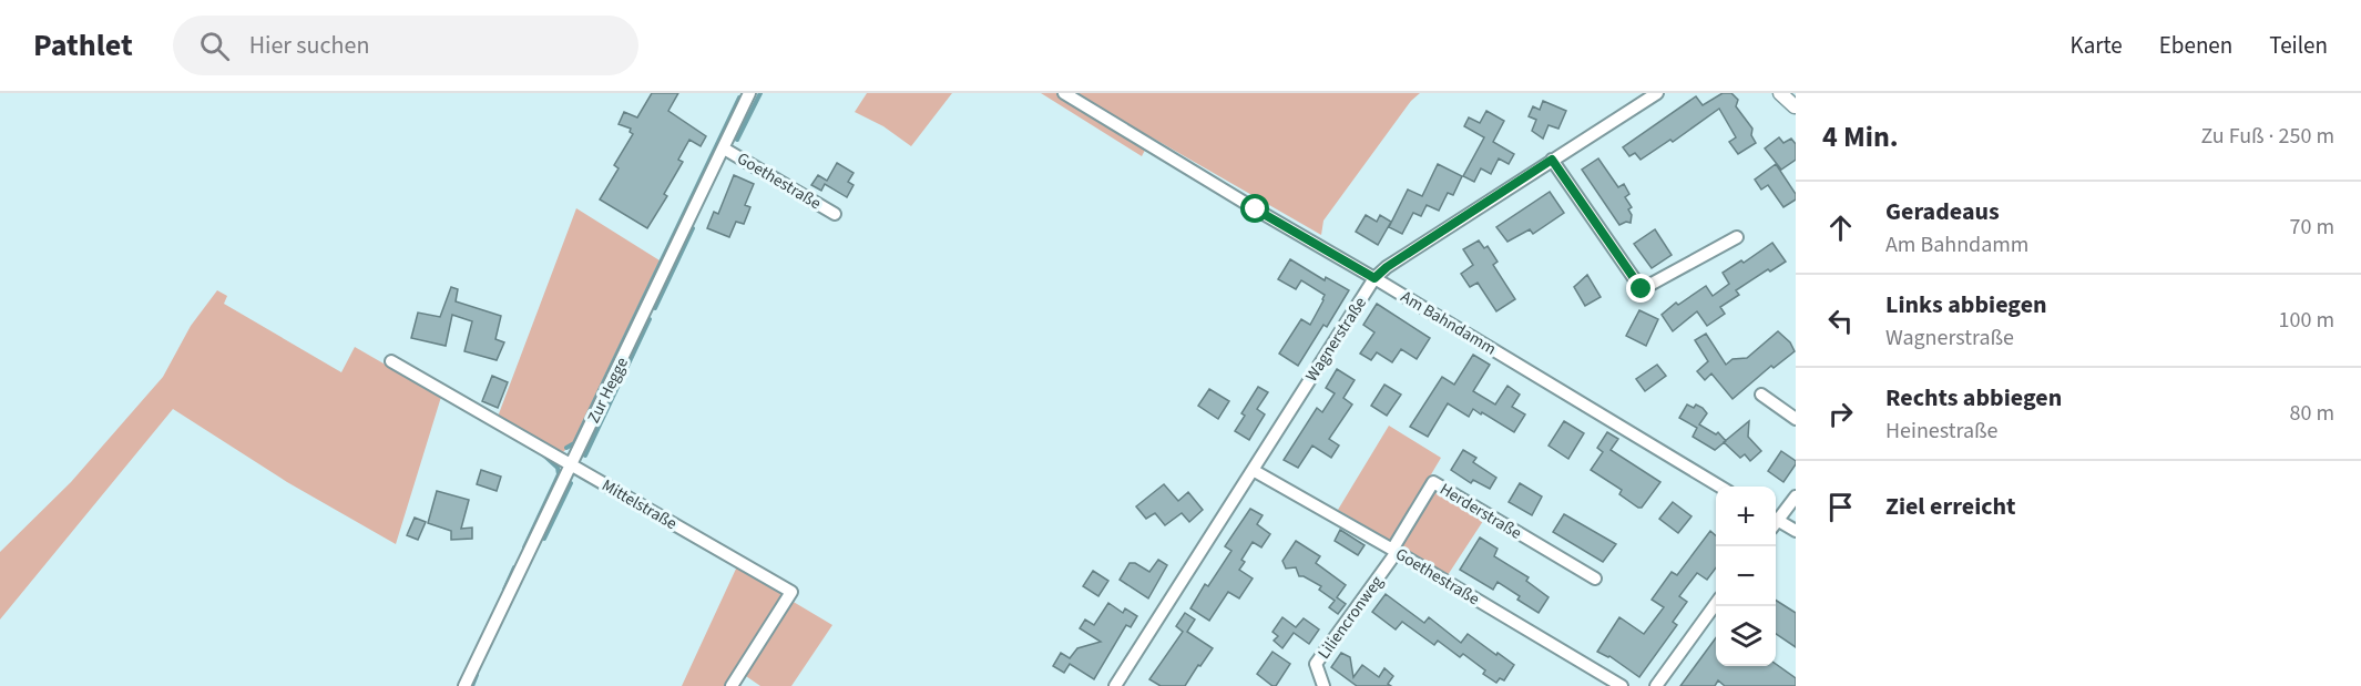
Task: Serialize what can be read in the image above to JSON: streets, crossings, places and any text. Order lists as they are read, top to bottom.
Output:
{
  "streets": {
    "street": [
      "Goethestraße",
      "Am Bahndamm",
      "Wagnerstraße",
      "Zur Hegge",
      "Mittelstraße",
      "Herderstraße",
      "Liliencronweg"
    ]
  },
  "crossings": [
    ["Goethestraße", "Wagnerstraße"],
    ["Goethestraße", "Zur Hegge"],
    ["Goethestraße", "Herderstraße"],
    ["Goethestraße", "Liliencronweg"],
    ["Am Bahndamm", "Wagnerstraße"],
    ["Zur Hegge", "Mittelstraße"],
    ["Herderstraße", "Liliencronweg"]
  ],
  "page": {
    "header": "Pathlet",
    "search": "Hier suchen",
    "nav": ["Karte", "Ebenen", "Teilen"],
    "heading": ["4 Min.", "Zu Fuß · 250 m"],
    "list": [
      ["Geradeaus", "Am Bahndamm", "70 m"],
      ["Links abbiegen", "Wagnerstraße", "100 m"],
      ["Rechts abbiegen", "Heinestraße", "80 m"],
      "Ziel erreicht"
    ],
    "map_buttons": ["+", "−"]
  }
}
